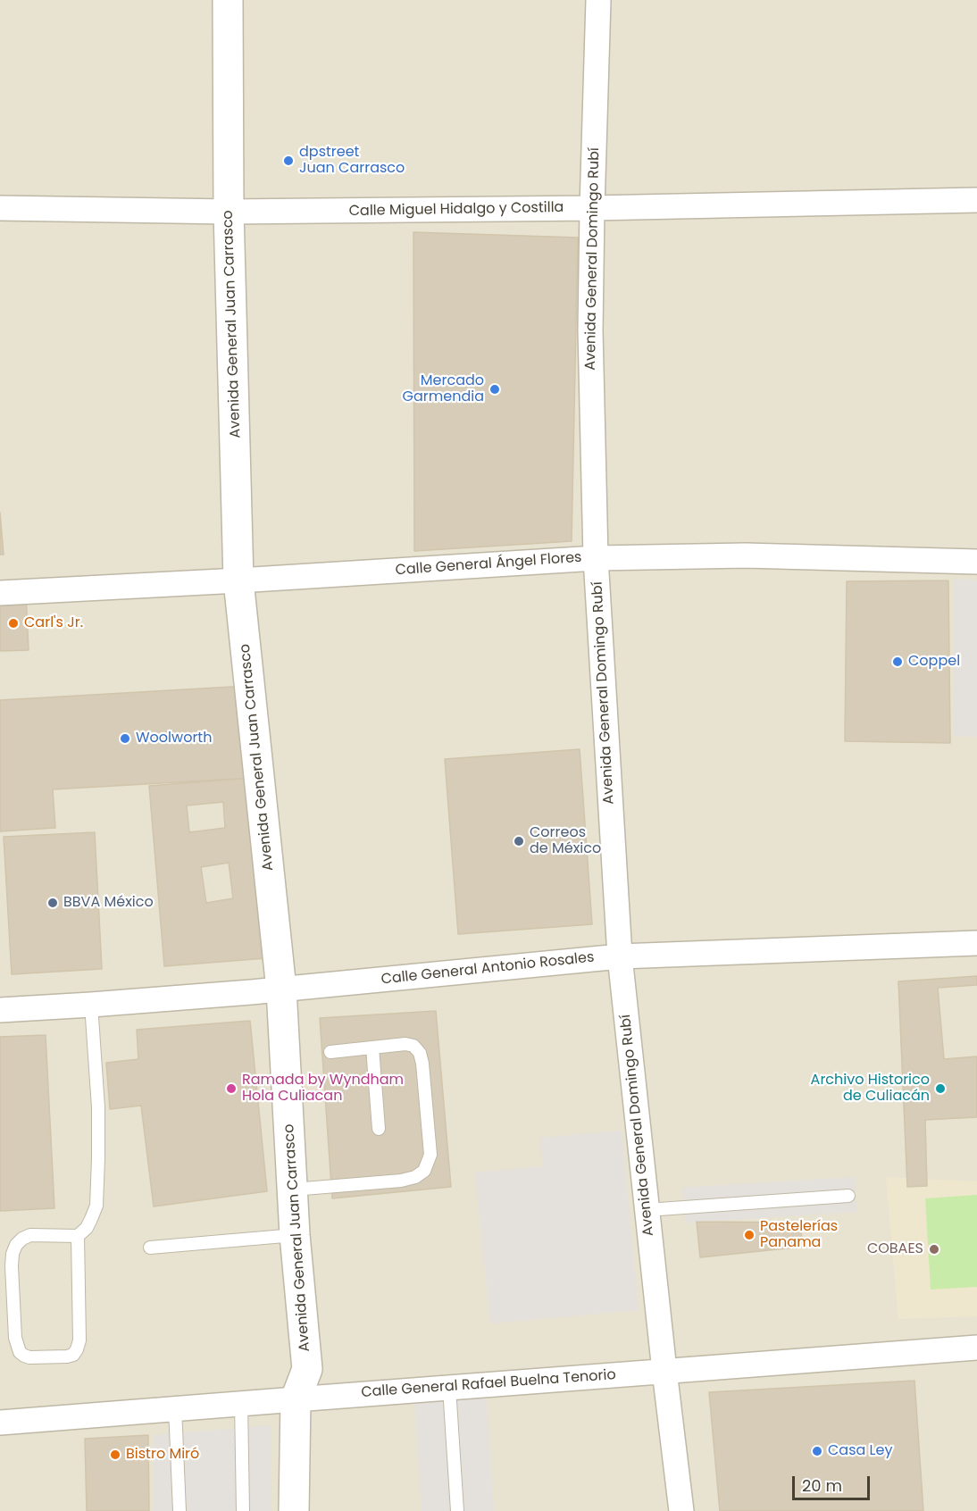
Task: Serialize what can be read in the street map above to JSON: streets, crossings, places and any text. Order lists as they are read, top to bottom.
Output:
{
  "streets": {
    "street": [
      "Calle Miguel Hidalgo y Costilla",
      "Avenida General Domingo Rubí",
      "Avenida General Juan Carrasco",
      "Calle General Ángel Flores",
      "Calle General Antonio Rosales",
      "Calle General Rafael Buelna Tenorio"
    ]
  },
  "crossings": [
    ["Calle Miguel Hidalgo y Costilla", "Avenida General Domingo Rubí"],
    ["Calle Miguel Hidalgo y Costilla", "Avenida General Juan Carrasco"],
    ["Avenida General Domingo Rubí", "Calle General Ángel Flores"],
    ["Avenida General Domingo Rubí", "Calle General Antonio Rosales"],
    ["Avenida General Domingo Rubí", "Calle General Rafael Buelna Tenorio"],
    ["Avenida General Juan Carrasco", "Calle General Ángel Flores"],
    ["Avenida General Juan Carrasco", "Calle General Antonio Rosales"],
    ["Avenida General Juan Carrasco", "Calle General Rafael Buelna Tenorio"]
  ],
  "places": [
    "dpstreet Juan Carrasco",
    "Mercado Garmendia",
    "Carl's Jr.",
    "Coppel",
    "Woolworth",
    "Correos de México",
    "BBVA México",
    "Ramada by Wyndham Hola Culiacan",
    "Archivo Historico de Culiacán",
    "Pastelerías Panama",
    "COBAES",
    "Casa Ley",
    "Bistro Miró"
  ],
  "scale_bar": "20 m"
}
